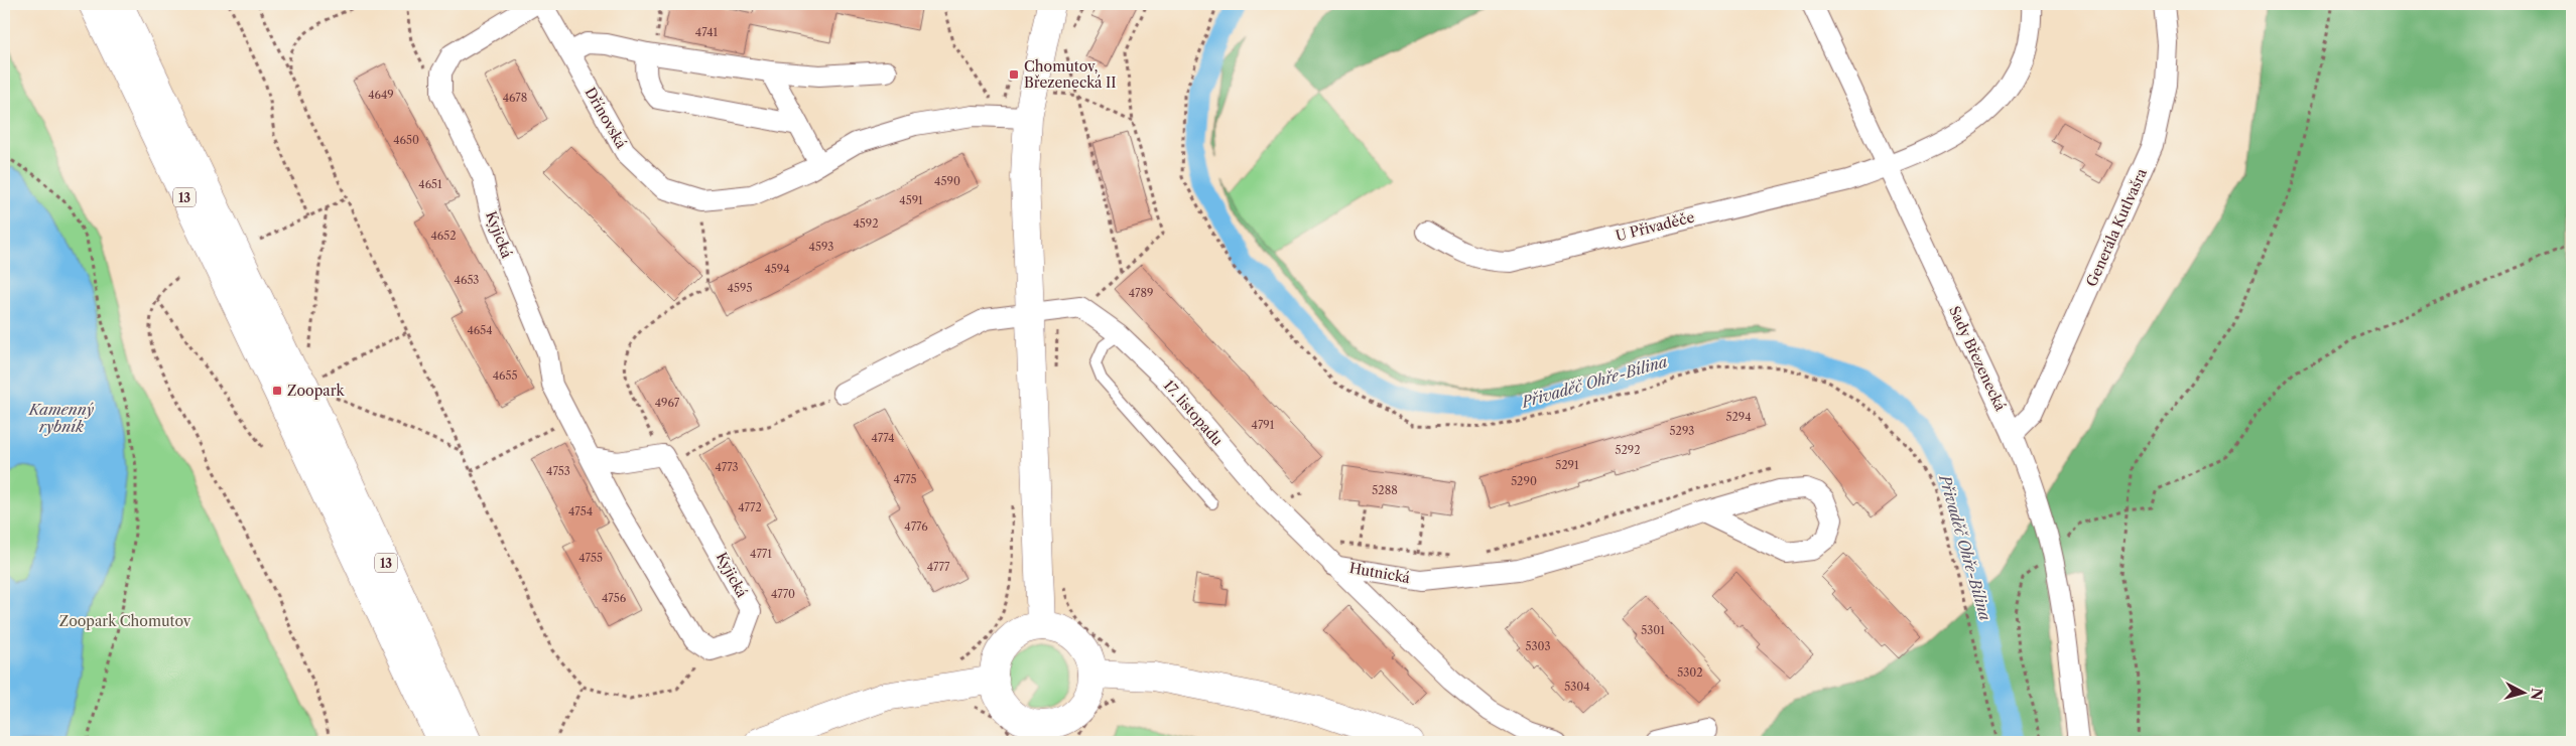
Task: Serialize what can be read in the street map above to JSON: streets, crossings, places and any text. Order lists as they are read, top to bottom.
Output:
{
  "streets": {
    "main road": ["13"],
    "street": [
      "Dřínovská",
      "U Přivaděče",
      "Generála Kutlvašra",
      "Kyjická",
      "Sady Březenecká",
      "17. listopadu",
      "Hutnická"
    ]
  },
  "crossings": [
    ["U Přivaděče", "Sady Březenecká"],
    ["Generála Kutlvašra", "Sady Březenecká"],
    ["17. listopadu", "Hutnická"]
  ],
  "water": ["Přivaděč Ohře-Bílina", "Kamenný rybník"],
  "parks": ["Zoopark Chomutov"],
  "places": {
    "transit": ["Chomutov, Březenecká II", "Zoopark"]
  },
  "house_numbers": [
    "4741",
    "4649",
    "4678",
    "4650",
    "4590",
    "4651",
    "4591",
    "4592",
    "4652",
    "4593",
    "4594",
    "4653",
    "4595",
    "4789",
    "4654",
    "4655",
    "4967",
    "5294",
    "4791",
    "5293",
    "4774",
    "5292",
    "5291",
    "4773",
    "4753",
    "4775",
    "5290",
    "5288",
    "4772",
    "4754",
    "4776",
    "4771",
    "4755",
    "4777",
    "4770",
    "4756",
    "5301",
    "5303",
    "5302",
    "5304"
  ],
  "north": "right"
}
